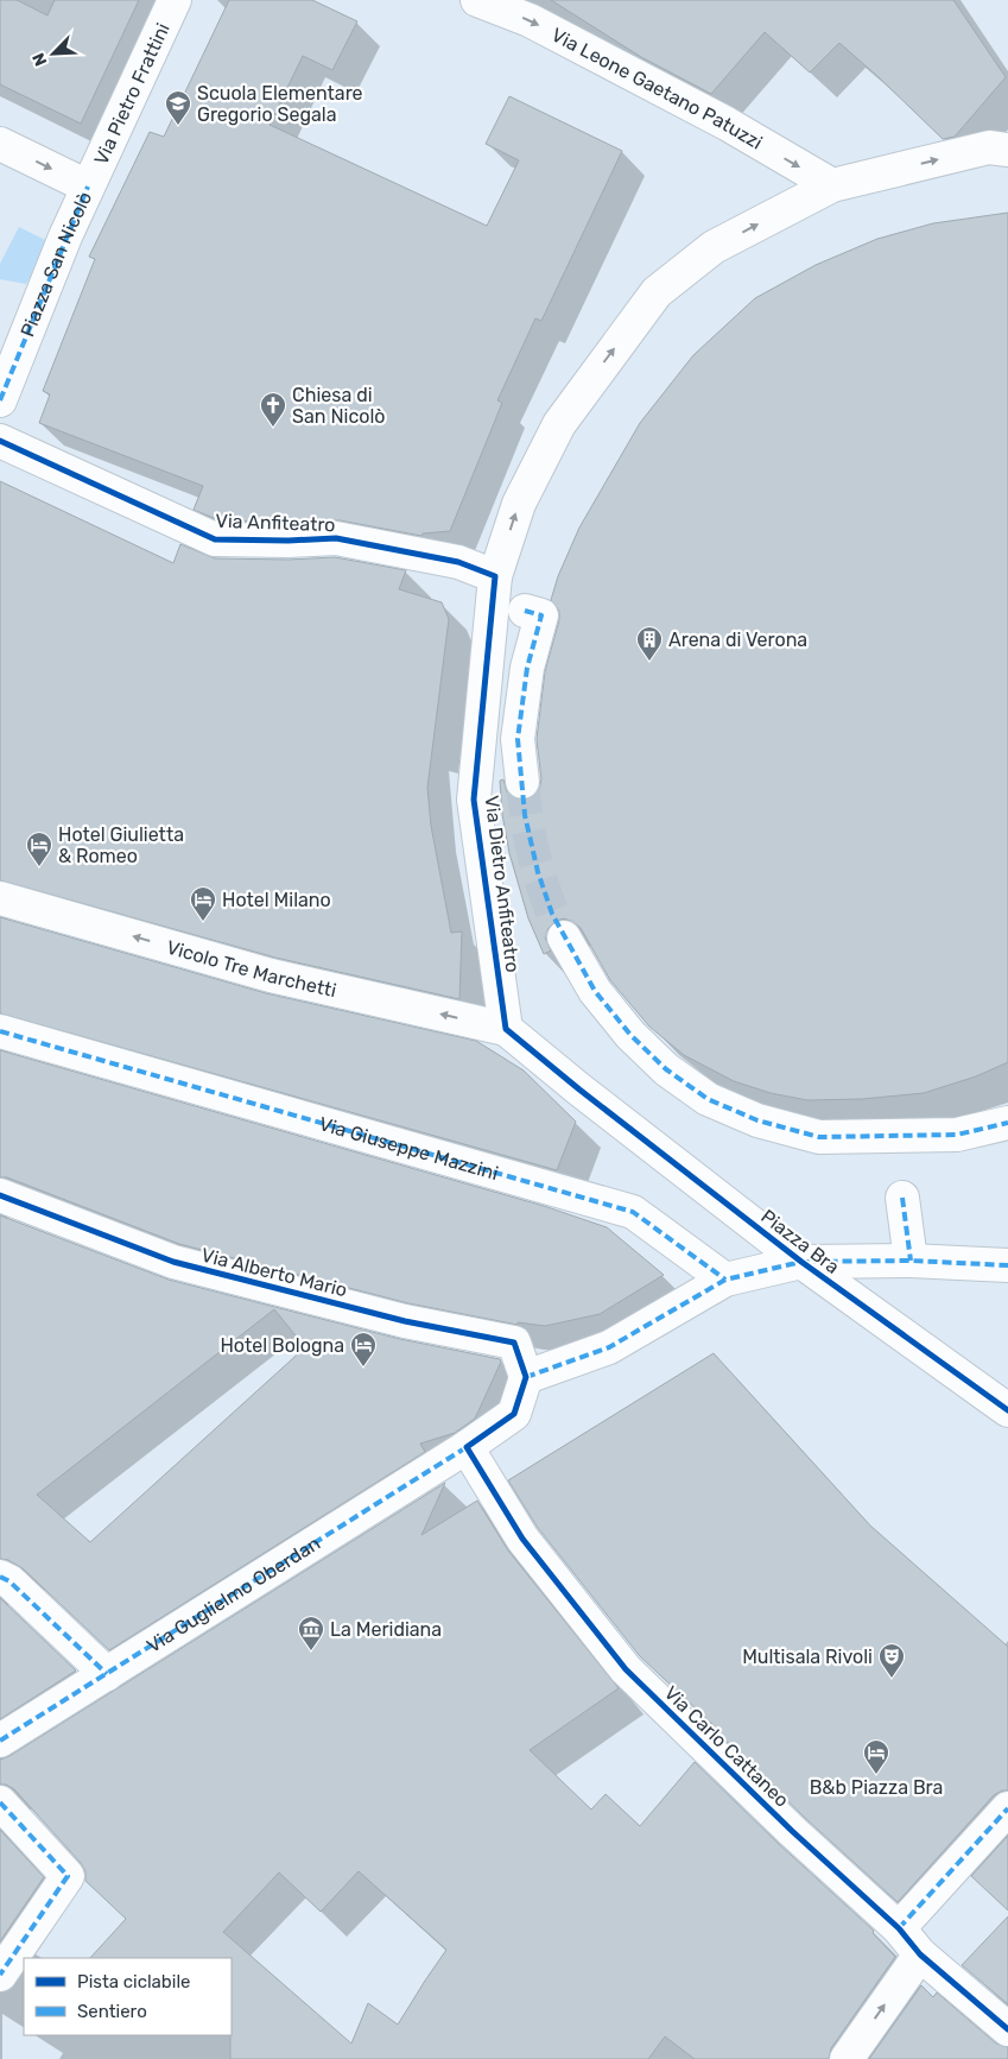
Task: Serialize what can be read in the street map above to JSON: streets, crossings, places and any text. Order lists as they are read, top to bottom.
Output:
{
  "streets": {
    "street": [
      "Via Leone Gaetano Patuzzi",
      "Via Pietro Frattini",
      "Piazza San Nicolò",
      "Via Anfiteatro",
      "Via Dietro Anfiteatro",
      "Vicolo Tre Marchetti",
      "Via Giuseppe Mazzini",
      "Piazza Bra",
      "Via Alberto Mario",
      "Via Guglielmo Oberdan",
      "Via Carlo Cattaneo"
    ]
  },
  "crossings": [
    ["Via Leone Gaetano Patuzzi", "Via Dietro Anfiteatro"],
    ["Via Pietro Frattini", "Piazza San Nicolò"],
    ["Via Anfiteatro", "Via Dietro Anfiteatro"],
    ["Via Dietro Anfiteatro", "Vicolo Tre Marchetti"],
    ["Via Dietro Anfiteatro", "Piazza Bra"],
    ["Vicolo Tre Marchetti", "Piazza Bra"],
    ["Via Alberto Mario", "Via Guglielmo Oberdan"],
    ["Via Guglielmo Oberdan", "Via Carlo Cattaneo"]
  ],
  "one_way": ["Via Leone Gaetano Patuzzi", "Via Dietro Anfiteatro", "Vicolo Tre Marchetti"],
  "places": {
    "school or university": ["Scuola Elementare Gregorio Segala"],
    "church": ["Chiesa di San Nicolò"],
    "building": ["Arena di Verona"],
    "hotel": [
      "Hotel Giulietta & Romeo",
      "Hotel Milano",
      "Hotel Bologna",
      "B&b Piazza Bra"
    ],
    "museum": ["La Meridiana"],
    "theatre": ["Multisala Rivoli"]
  },
  "legend": ["Pista ciclabile", "Sentiero"],
  "north": "bottom left"
}
